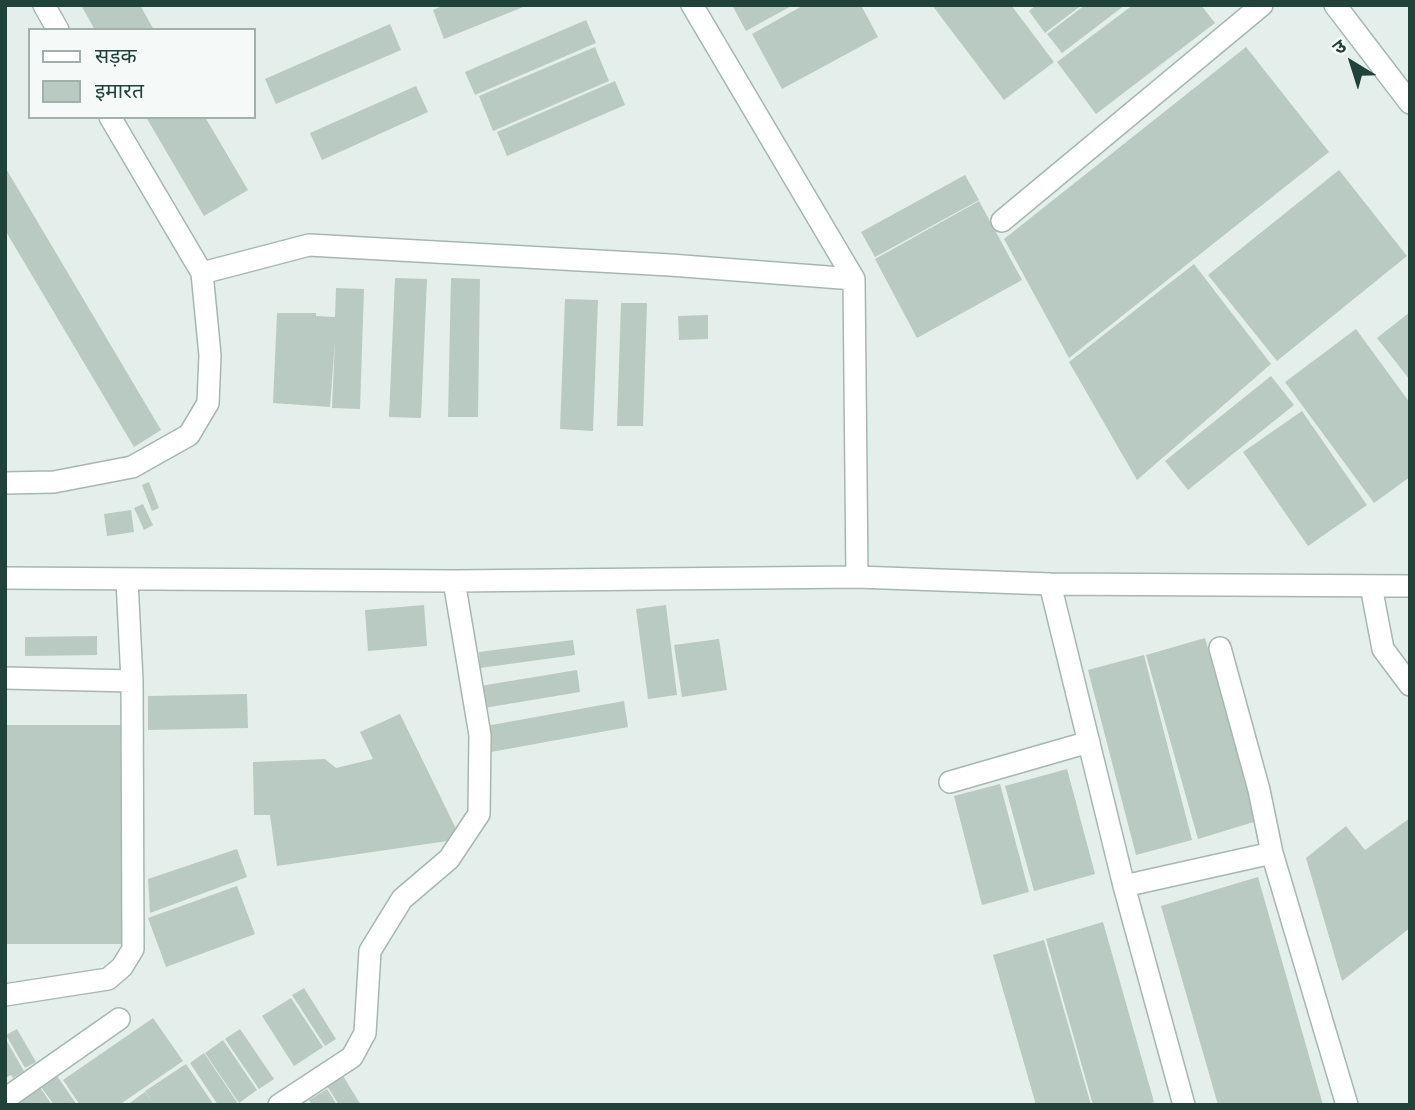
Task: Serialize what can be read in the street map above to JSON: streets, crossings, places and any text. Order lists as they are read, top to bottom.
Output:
{
  "legend": ["सड़क", "इमारत"],
  "north": "top left"
}
